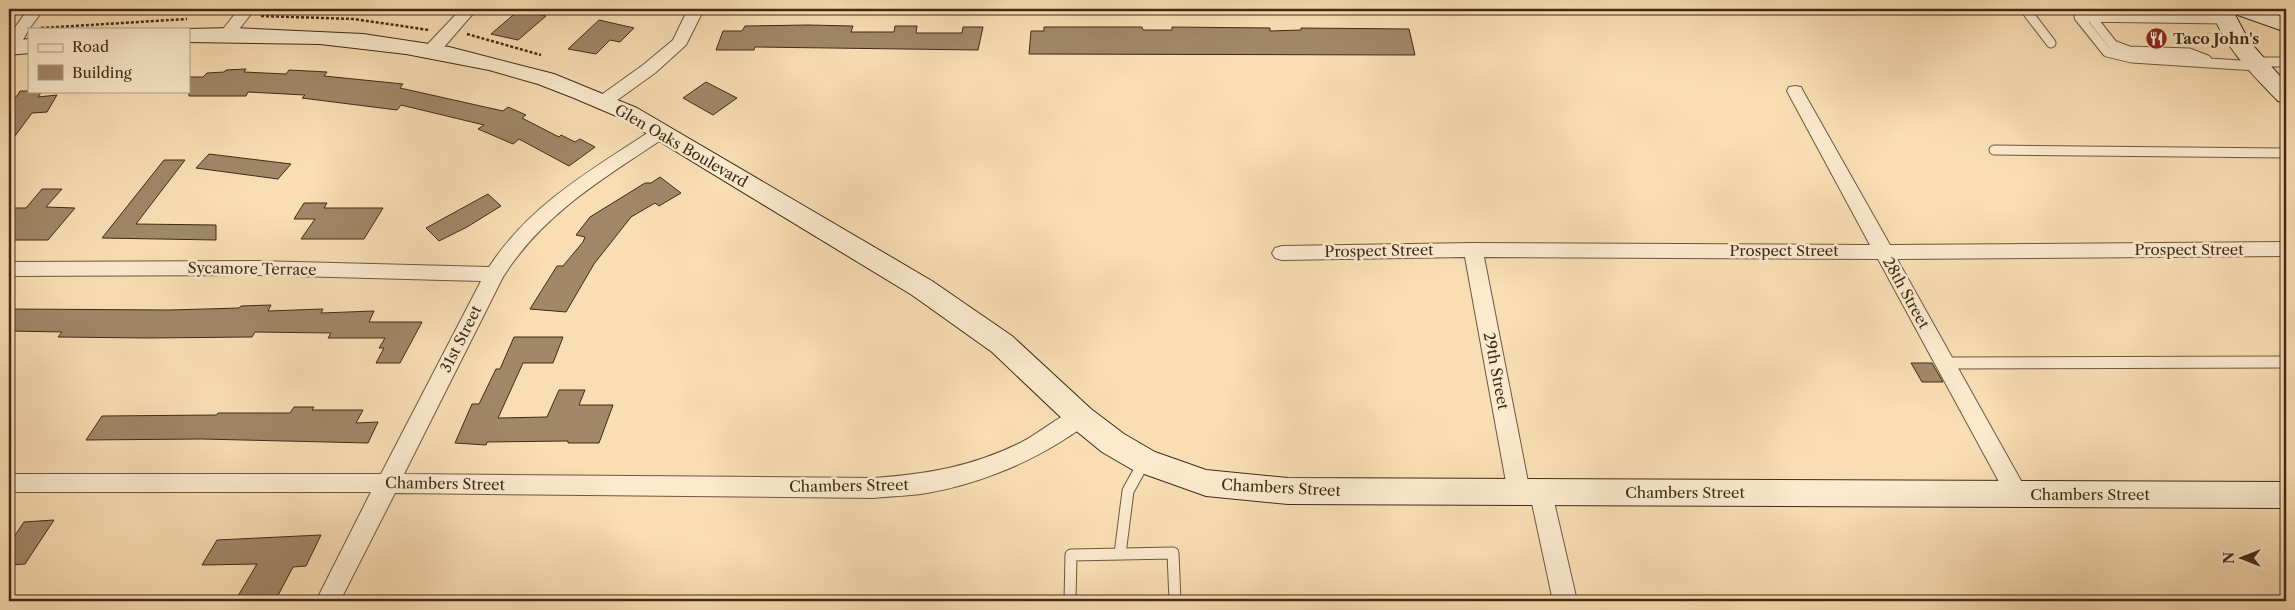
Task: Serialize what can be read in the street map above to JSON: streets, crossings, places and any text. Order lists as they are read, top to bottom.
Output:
{
  "streets": {
    "main road": ["Glen Oaks Boulevard", "Chambers Street"],
    "street": [
      "Prospect Street",
      "Sycamore Terrace",
      "28th Street",
      "31st Street",
      "29th Street"
    ]
  },
  "crossings": [
    ["Glen Oaks Boulevard", "31st Street"],
    ["Glen Oaks Boulevard", "Chambers Street"],
    ["Prospect Street", "28th Street"],
    ["Prospect Street", "29th Street"],
    ["Sycamore Terrace", "31st Street"],
    ["28th Street", "Chambers Street"],
    ["31st Street", "Chambers Street"],
    ["29th Street", "Chambers Street"]
  ],
  "places": {
    "restaurant": ["Taco John's"]
  },
  "legend": ["Road", "Building"],
  "north": "left"
}
